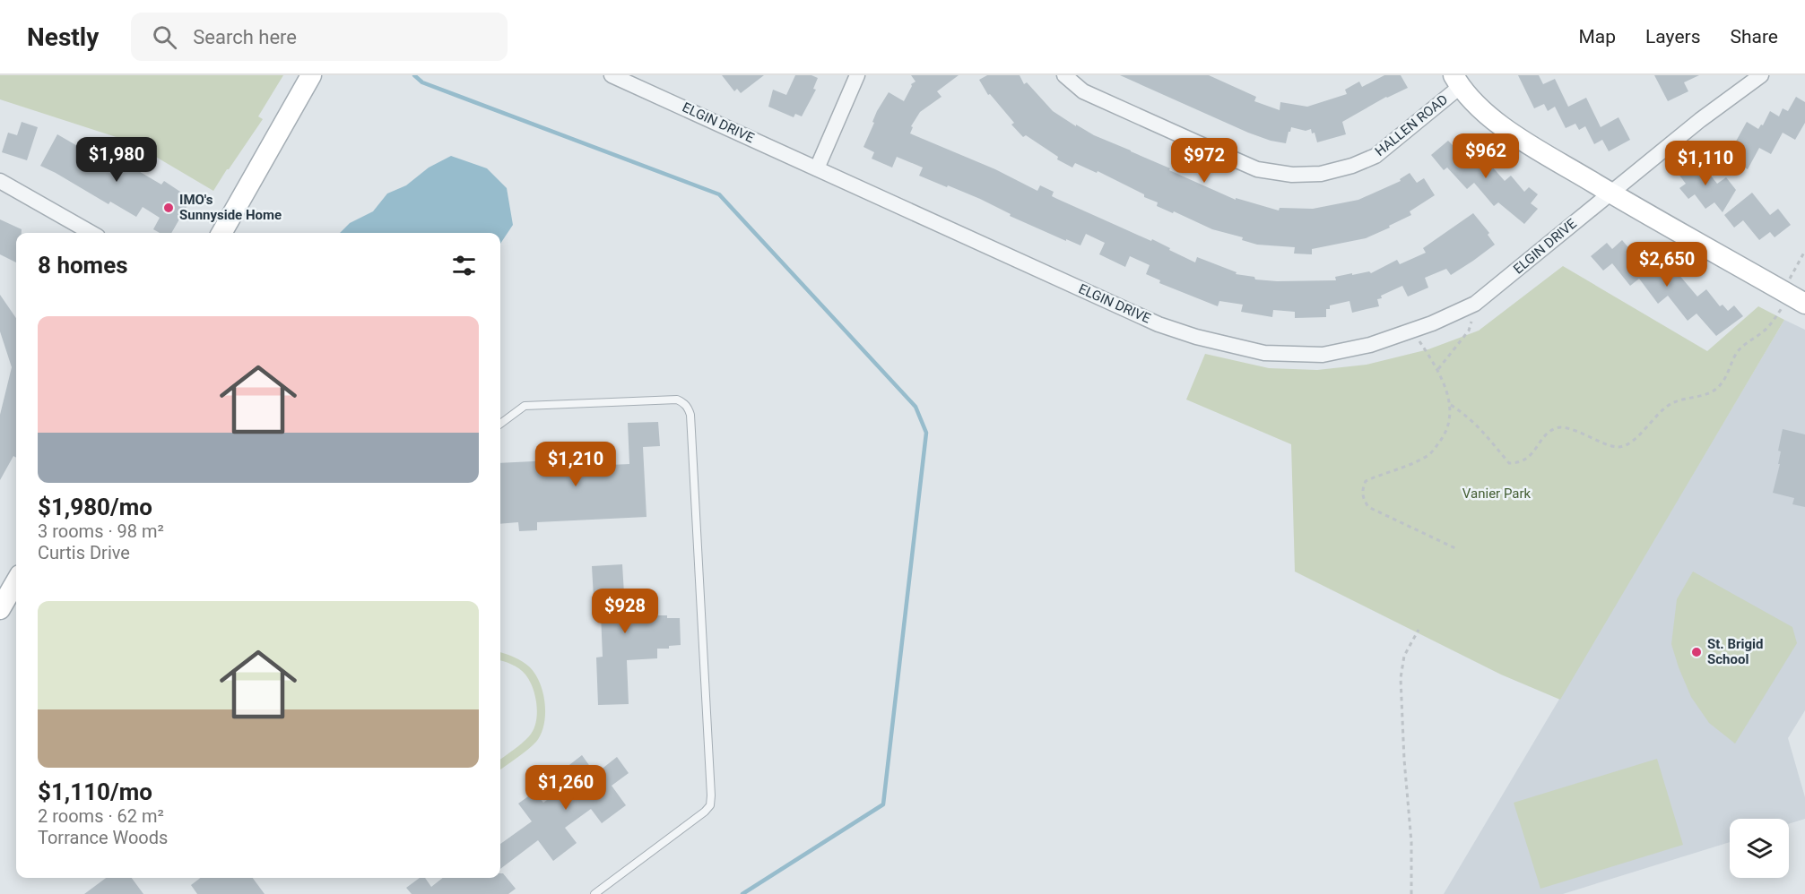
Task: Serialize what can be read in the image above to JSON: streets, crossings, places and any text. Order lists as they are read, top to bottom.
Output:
{
  "streets": {
    "street": ["ELGIN DRIVE", "HALLEN ROAD"]
  },
  "parks": ["Vanier Park"],
  "places": ["IMO's Sunnyside Home", "St. Brigid School"],
  "page": {
    "header": "Nestly",
    "search": "Search here",
    "nav": ["Map", "Layers", "Share"],
    "price": [
      "$962",
      "$1,980",
      "$972",
      "$1,110",
      "$2,650",
      "$1,210",
      "$928",
      "$1,260"
    ],
    "heading": "8 homes",
    "list": [
      {
        "name": "$1,980/mo",
        "note": "3 rooms · 98 m² · Curtis Drive"
      },
      {
        "name": "$1,110/mo",
        "note": "2 rooms · 62 m² · Torrance Woods"
      }
    ]
  }
}
